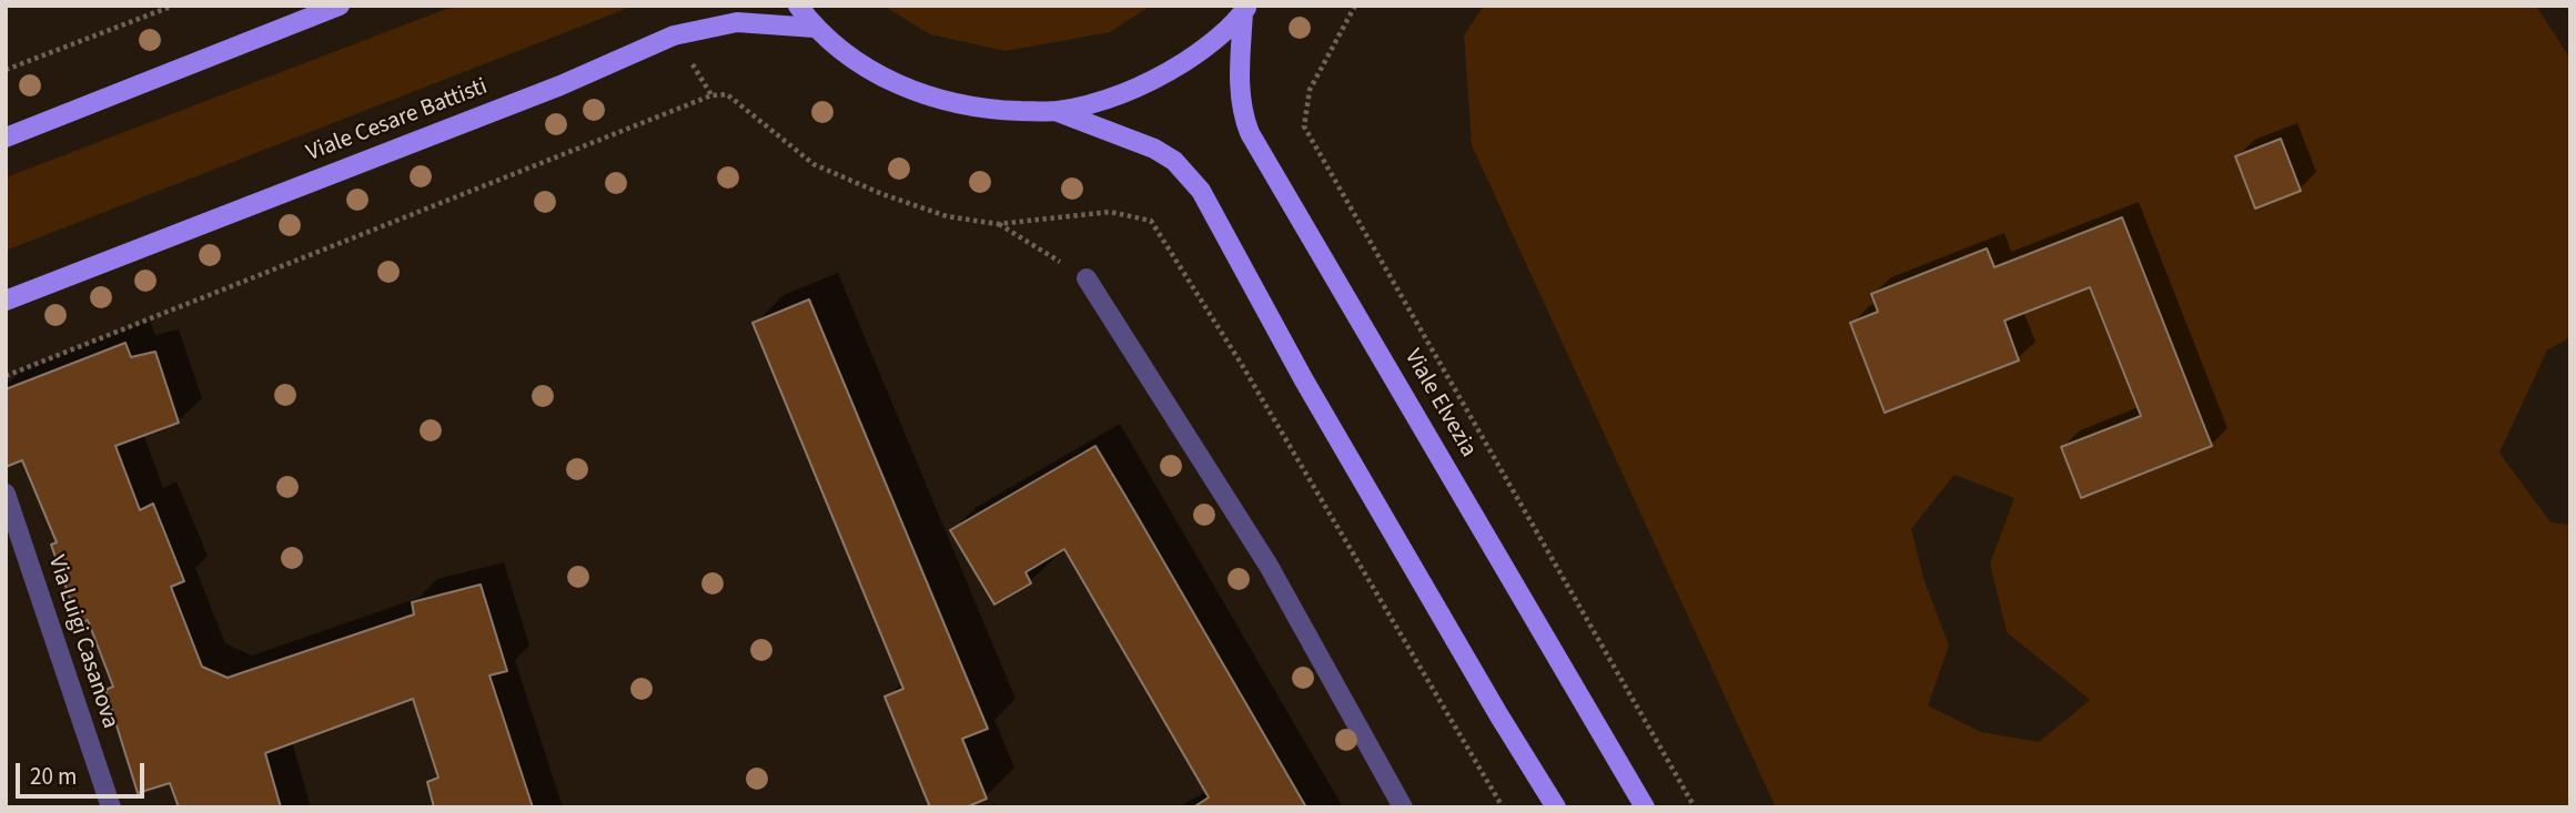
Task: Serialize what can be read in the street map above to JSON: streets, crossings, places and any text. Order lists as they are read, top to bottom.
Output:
{
  "streets": {
    "main road": ["Viale Cesare Battisti", "Viale Elvezia"],
    "street": ["Via Luigi Casanova"]
  },
  "scale_bar": "20 m"
}
